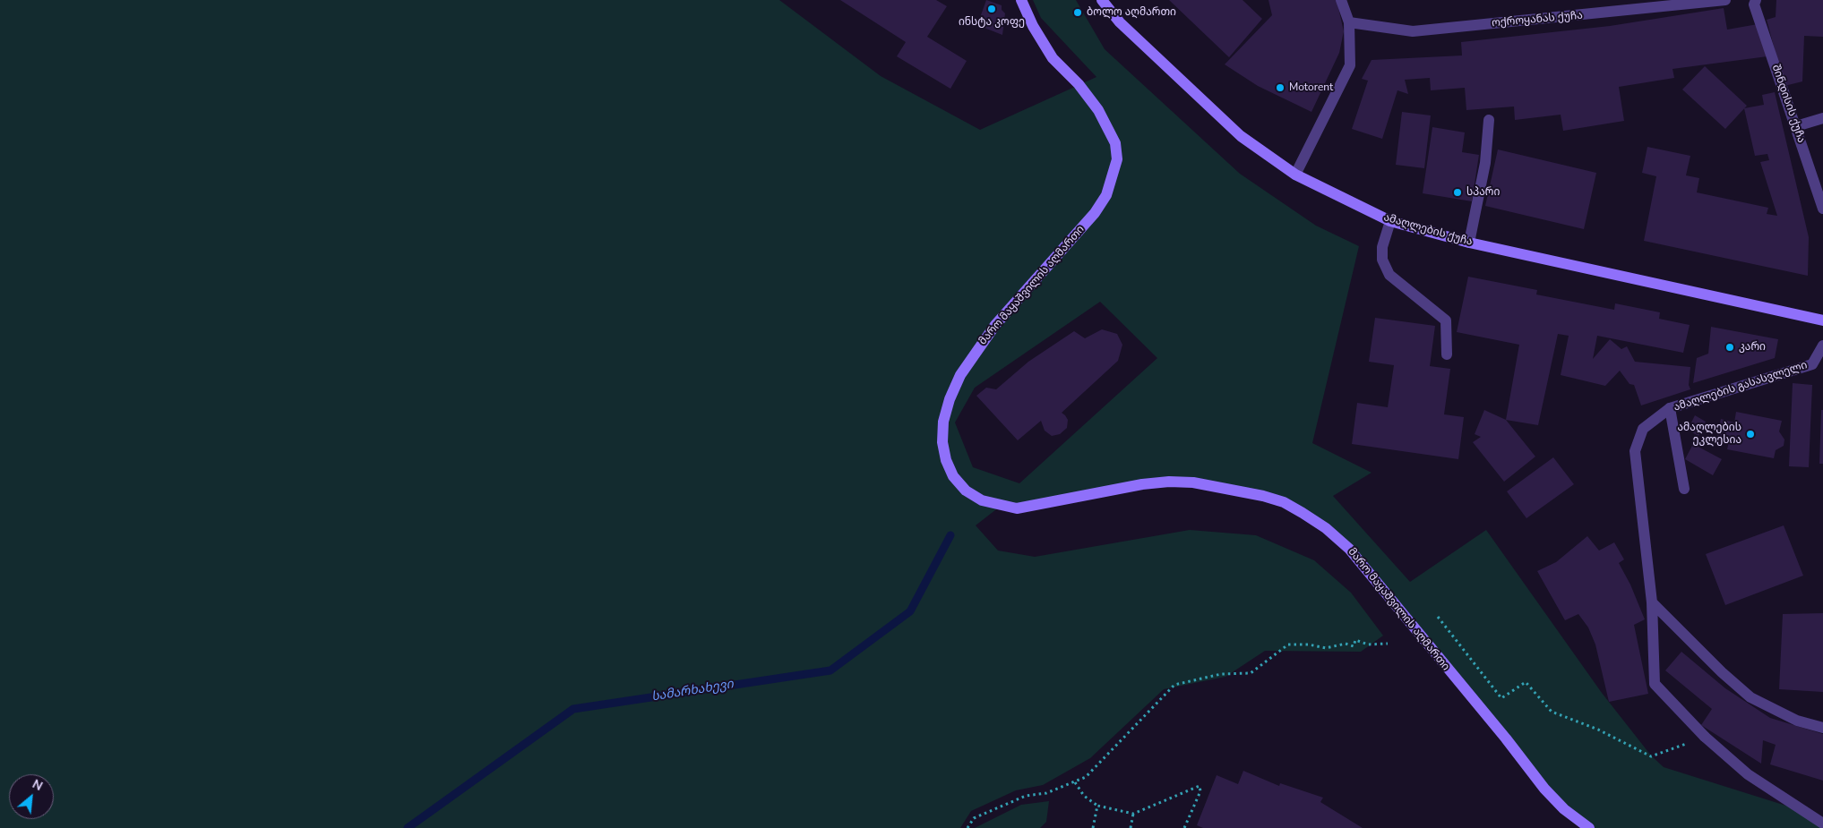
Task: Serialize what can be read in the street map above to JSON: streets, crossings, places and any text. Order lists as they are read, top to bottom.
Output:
{
  "streets": {
    "main road": ["ამაღლების ქუჩა", "მარო მაყაშვილის აღმართი"],
    "street": ["ოქროყანას ქუჩა", "შინდისის ქუჩა", "ამაღლების გასასვლელი"]
  },
  "water": ["სამარხახევი"],
  "places": [
    "ინსტა კოფე",
    "ბოლო აღმართი",
    "Motorent",
    "სპარი",
    "კარი",
    "ამაღლების ეკლესია"
  ],
  "north": "top right"
}
